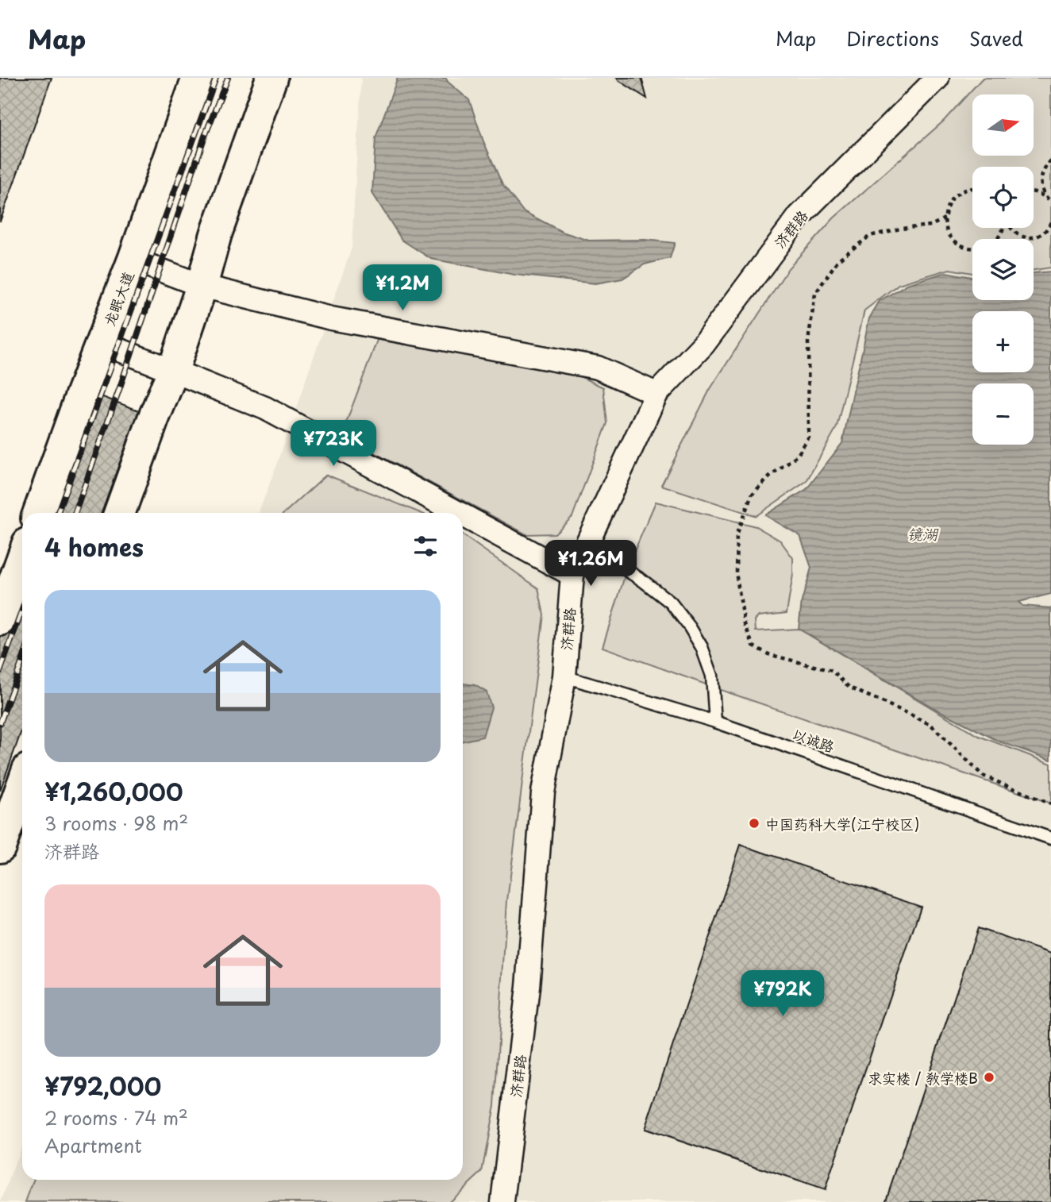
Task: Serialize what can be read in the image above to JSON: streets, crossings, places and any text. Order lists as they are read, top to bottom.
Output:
{
  "streets": {
    "main road": ["龙眠大道"],
    "street": ["济群路"],
    "lane": ["以诚路"]
  },
  "crossings": [
    ["济群路", "以诚路"]
  ],
  "water": ["镜湖"],
  "places": ["中国药科大学(江宁校区)", "求实楼 / 教学楼B"],
  "north": "right",
  "page": {
    "header": "Map",
    "nav": ["Map", "Directions", "Saved"],
    "map_buttons": ["+", "−"],
    "price": [
      "¥1.2M",
      "¥723K",
      "¥1.26M",
      "¥792K"
    ],
    "heading": "4 homes",
    "list": [
      {
        "name": "¥1,260,000",
        "note": "3 rooms · 98 m² · 济群路"
      },
      {
        "name": "¥792,000",
        "note": "2 rooms · 74 m² · Apartment"
      }
    ]
  }
}
